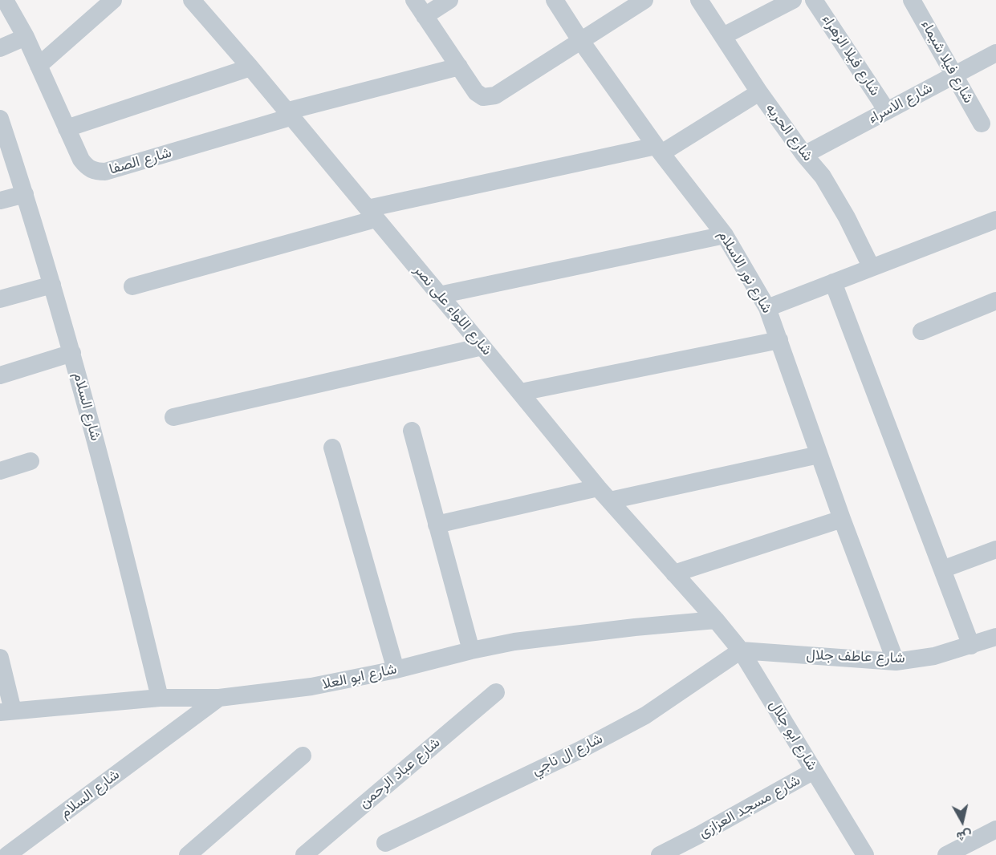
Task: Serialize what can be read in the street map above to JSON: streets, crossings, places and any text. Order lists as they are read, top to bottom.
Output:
{
  "streets": {
    "street": [
      "شارع فيلا الزهراء",
      "شارع فيلا شيماء",
      "شارع الاسراء",
      "شارع الحريه",
      "شارع الصفا",
      "شارع نور الاسلام",
      "شارع اللواء على نصر",
      "شارع السلام",
      "شارع عاطف جلال",
      "شارع ابو العلا",
      "شارع ابو جلال",
      "شارع ال ناجي",
      "شارع عباد الرحمن",
      "شارع مسجد العزازى"
    ]
  },
  "crossings": [
    ["شارع فيلا الزهراء", "شارع الاسراء"],
    ["شارع فيلا شيماء", "شارع الاسراء"],
    ["شارع الاسراء", "شارع الحريه"],
    ["شارع الصفا", "شارع اللواء على نصر"],
    ["شارع نور الاسلام", "شارع عاطف جلال"],
    ["شارع اللواء على نصر", "شارع ابو العلا"],
    ["شارع اللواء على نصر", "شارع ابو جلال"],
    ["شارع السلام", "شارع ابو العلا"],
    ["شارع عاطف جلال", "شارع ابو جلال"],
    ["شارع عاطف جلال", "شارع ال ناجي"],
    ["شارع ابو العلا", "شارع ابو جلال"],
    ["شارع ابو جلال", "شارع ال ناجي"],
    ["شارع ابو جلال", "شارع مسجد العزازى"]
  ],
  "north": "bottom"
}
